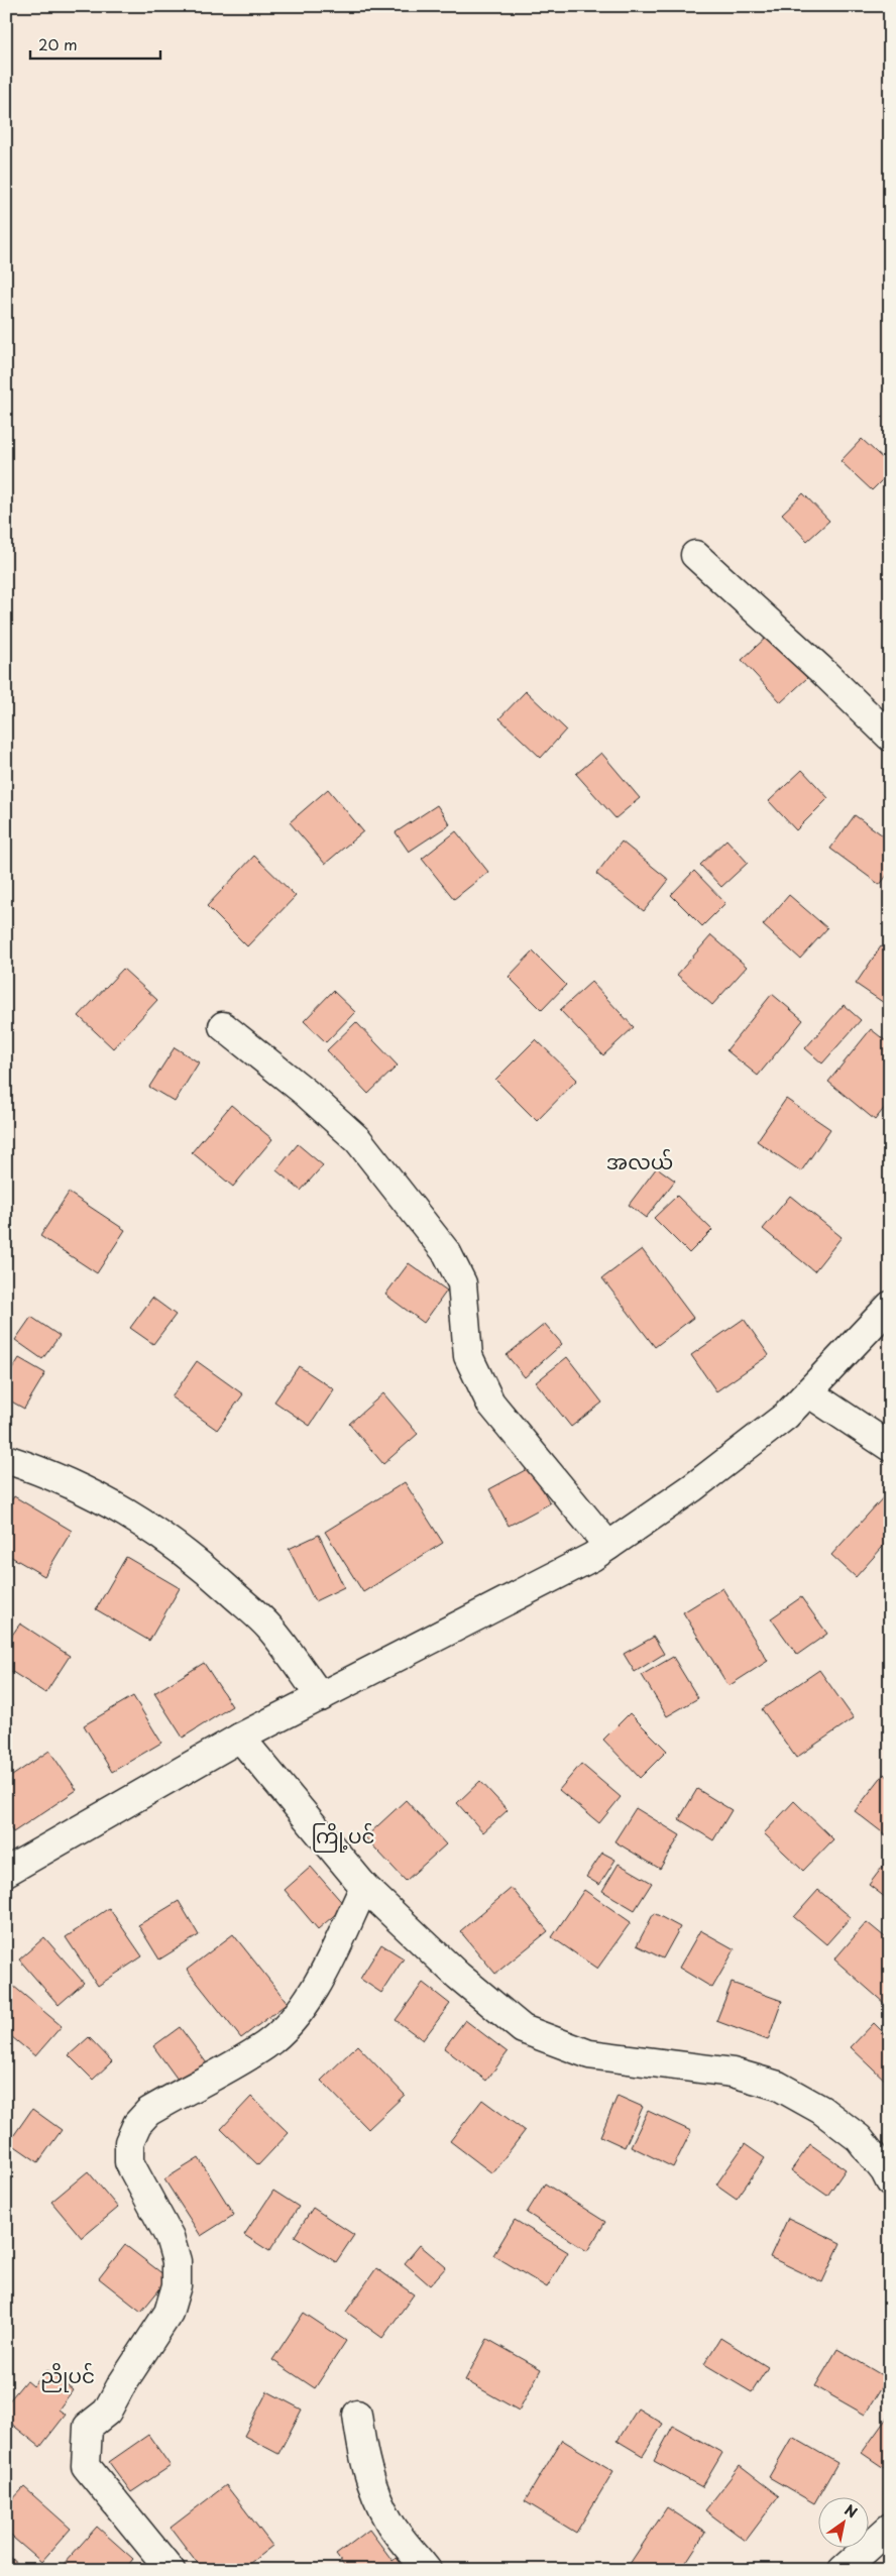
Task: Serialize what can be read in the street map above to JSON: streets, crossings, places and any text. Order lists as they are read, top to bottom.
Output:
{
  "districts": ["အလယ်", "ကြို့ပင်", "ညိုပင်"],
  "scale_bar": "20 m",
  "north": "top right"
}
